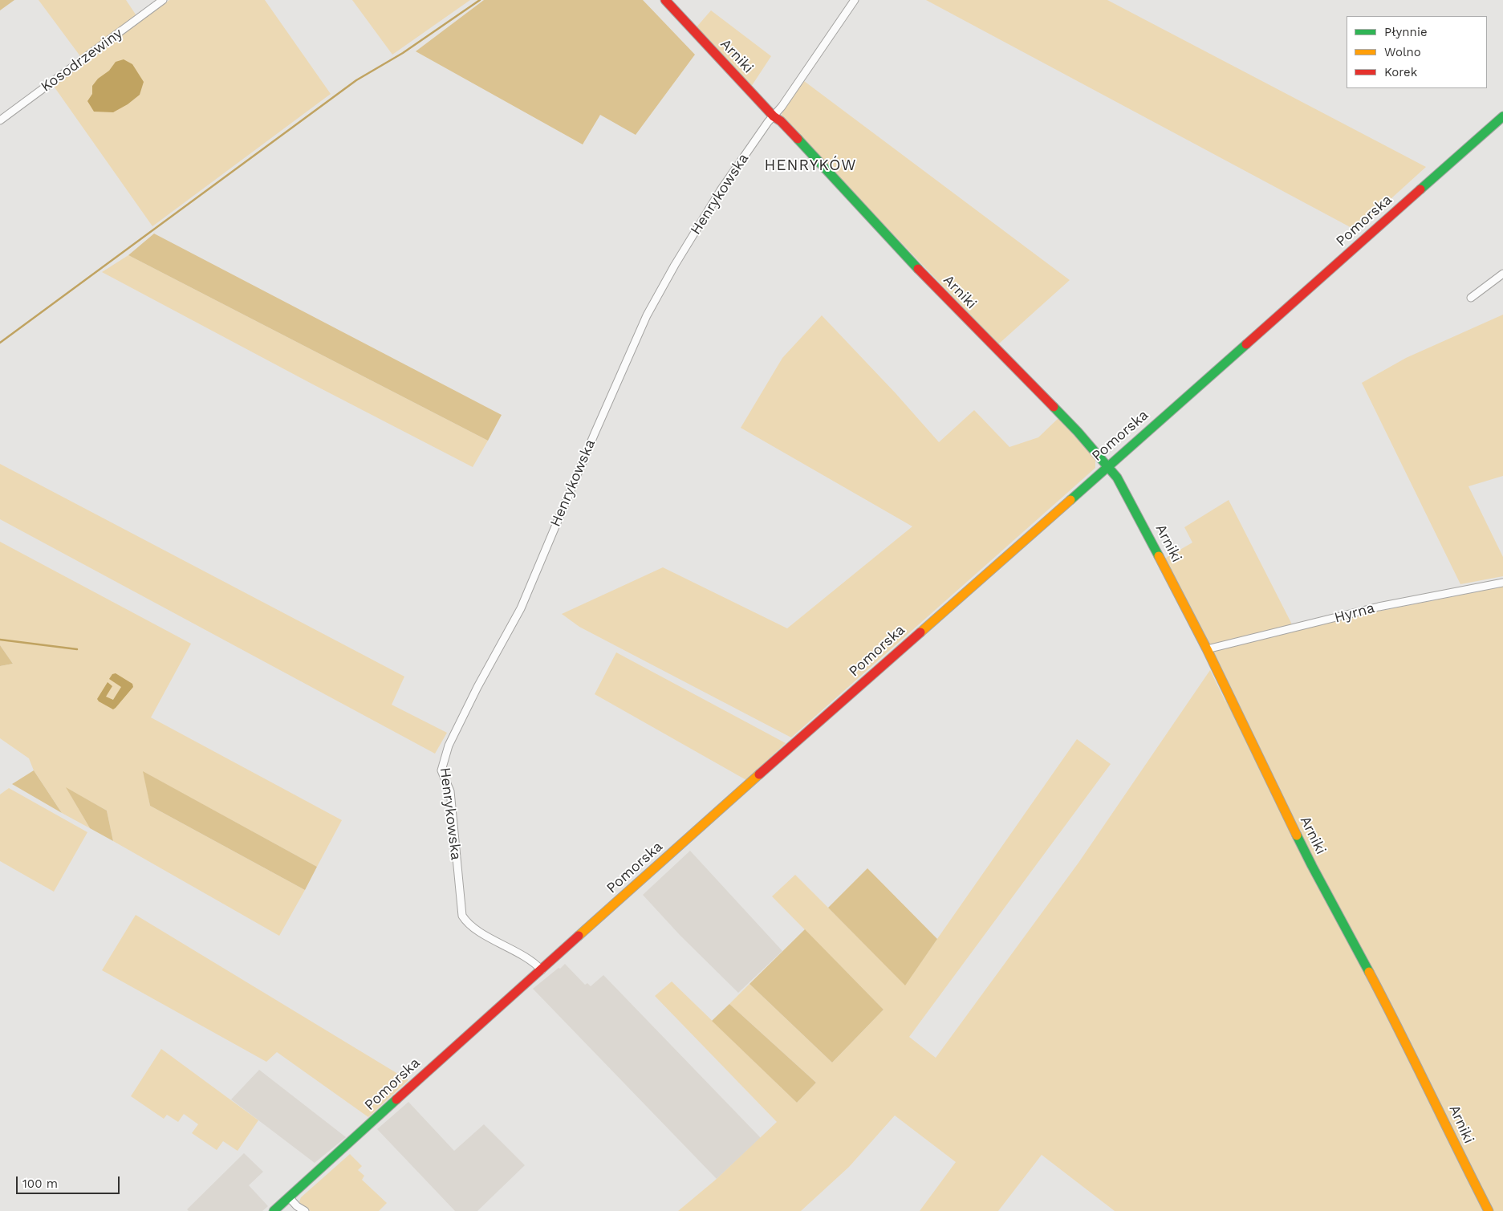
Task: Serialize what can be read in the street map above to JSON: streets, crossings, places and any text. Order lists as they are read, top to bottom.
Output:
{
  "streets": {
    "street": [
      "Arniki",
      "Kosodrzewiny",
      "Henrykowska",
      "Pomorska",
      "Hyrna"
    ]
  },
  "crossings": [
    ["Arniki", "Henrykowska"],
    ["Arniki", "Pomorska"],
    ["Arniki", "Hyrna"],
    ["Henrykowska", "Pomorska"]
  ],
  "districts": ["HENRYKÓW"],
  "legend": ["Płynnie", "Wolno", "Korek"],
  "scale_bar": "100 m"
}
